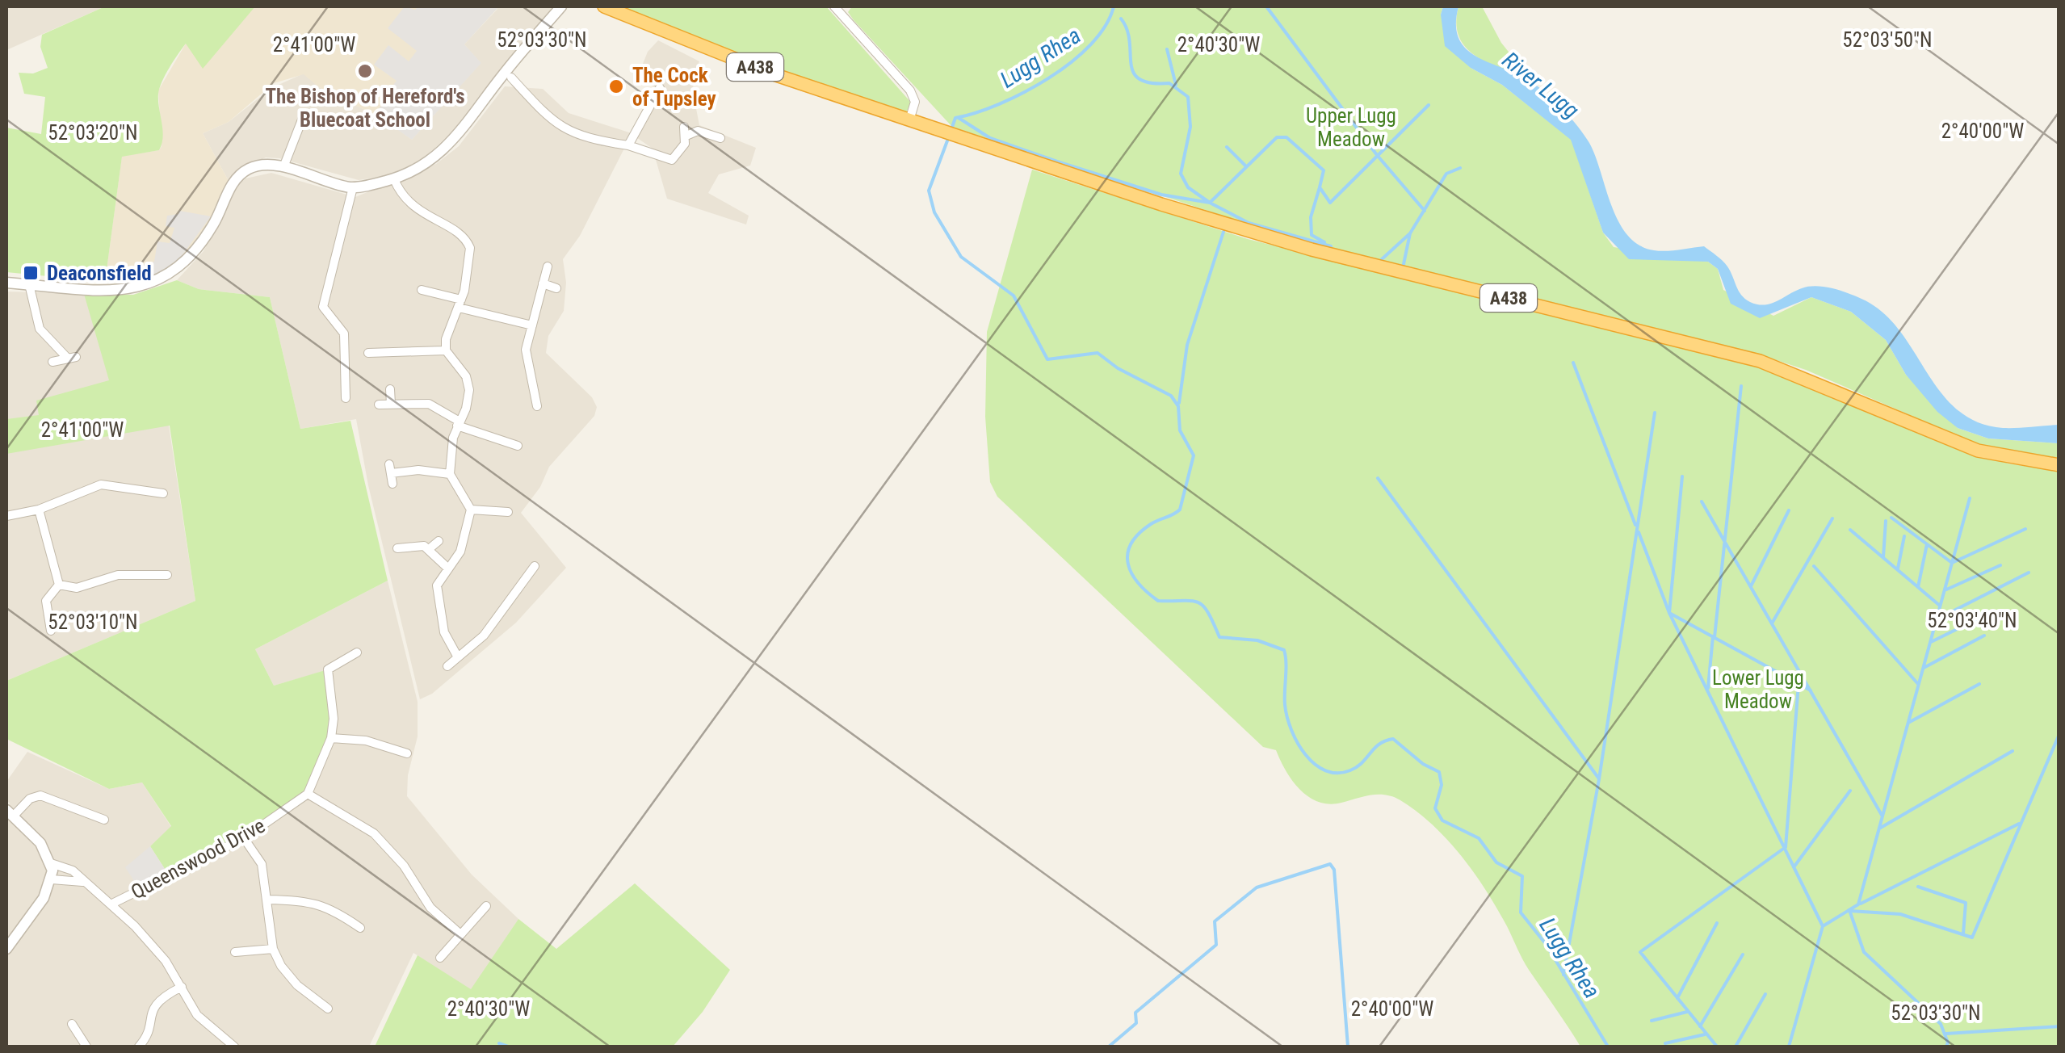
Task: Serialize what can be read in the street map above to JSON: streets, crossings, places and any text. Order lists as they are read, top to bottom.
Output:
{
  "streets": {
    "highway": ["A438"],
    "street": ["Queenswood Drive"]
  },
  "water": ["Lugg Rhea", "River Lugg"],
  "parks": ["Upper Lugg Meadow", "Lower Lugg Meadow"],
  "places": {
    "other": ["The Bishop of Hereford's Bluecoat School", "The Cock of Tupsley"],
    "transit": ["Deaconsfield"]
  },
  "coordinates": [
    "52°03'30\"N",
    "52°03'50\"N",
    "2°41'00\"W",
    "2°40'30\"W",
    "2°40'00\"W",
    "52°03'20\"N",
    "52°03'40\"N",
    "52°03'10\"N"
  ]
}
